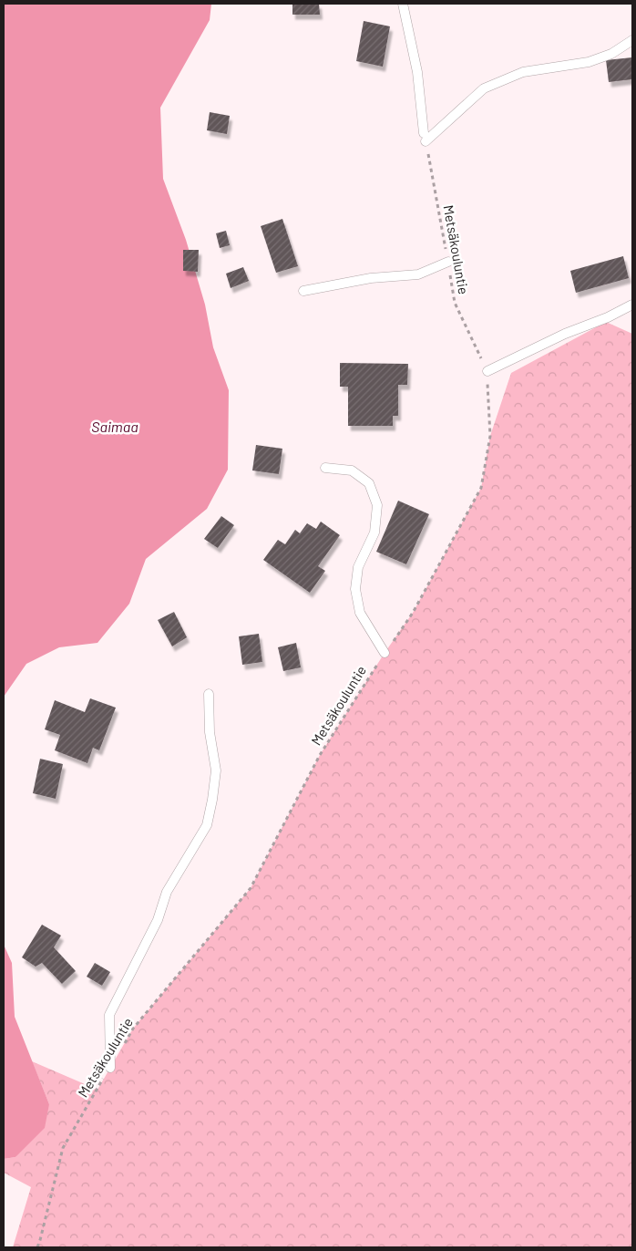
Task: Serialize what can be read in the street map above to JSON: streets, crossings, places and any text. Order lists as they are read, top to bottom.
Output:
{
  "streets": {
    "path": ["Metsäkouluntie"]
  },
  "water": ["Saimaa"]
}
